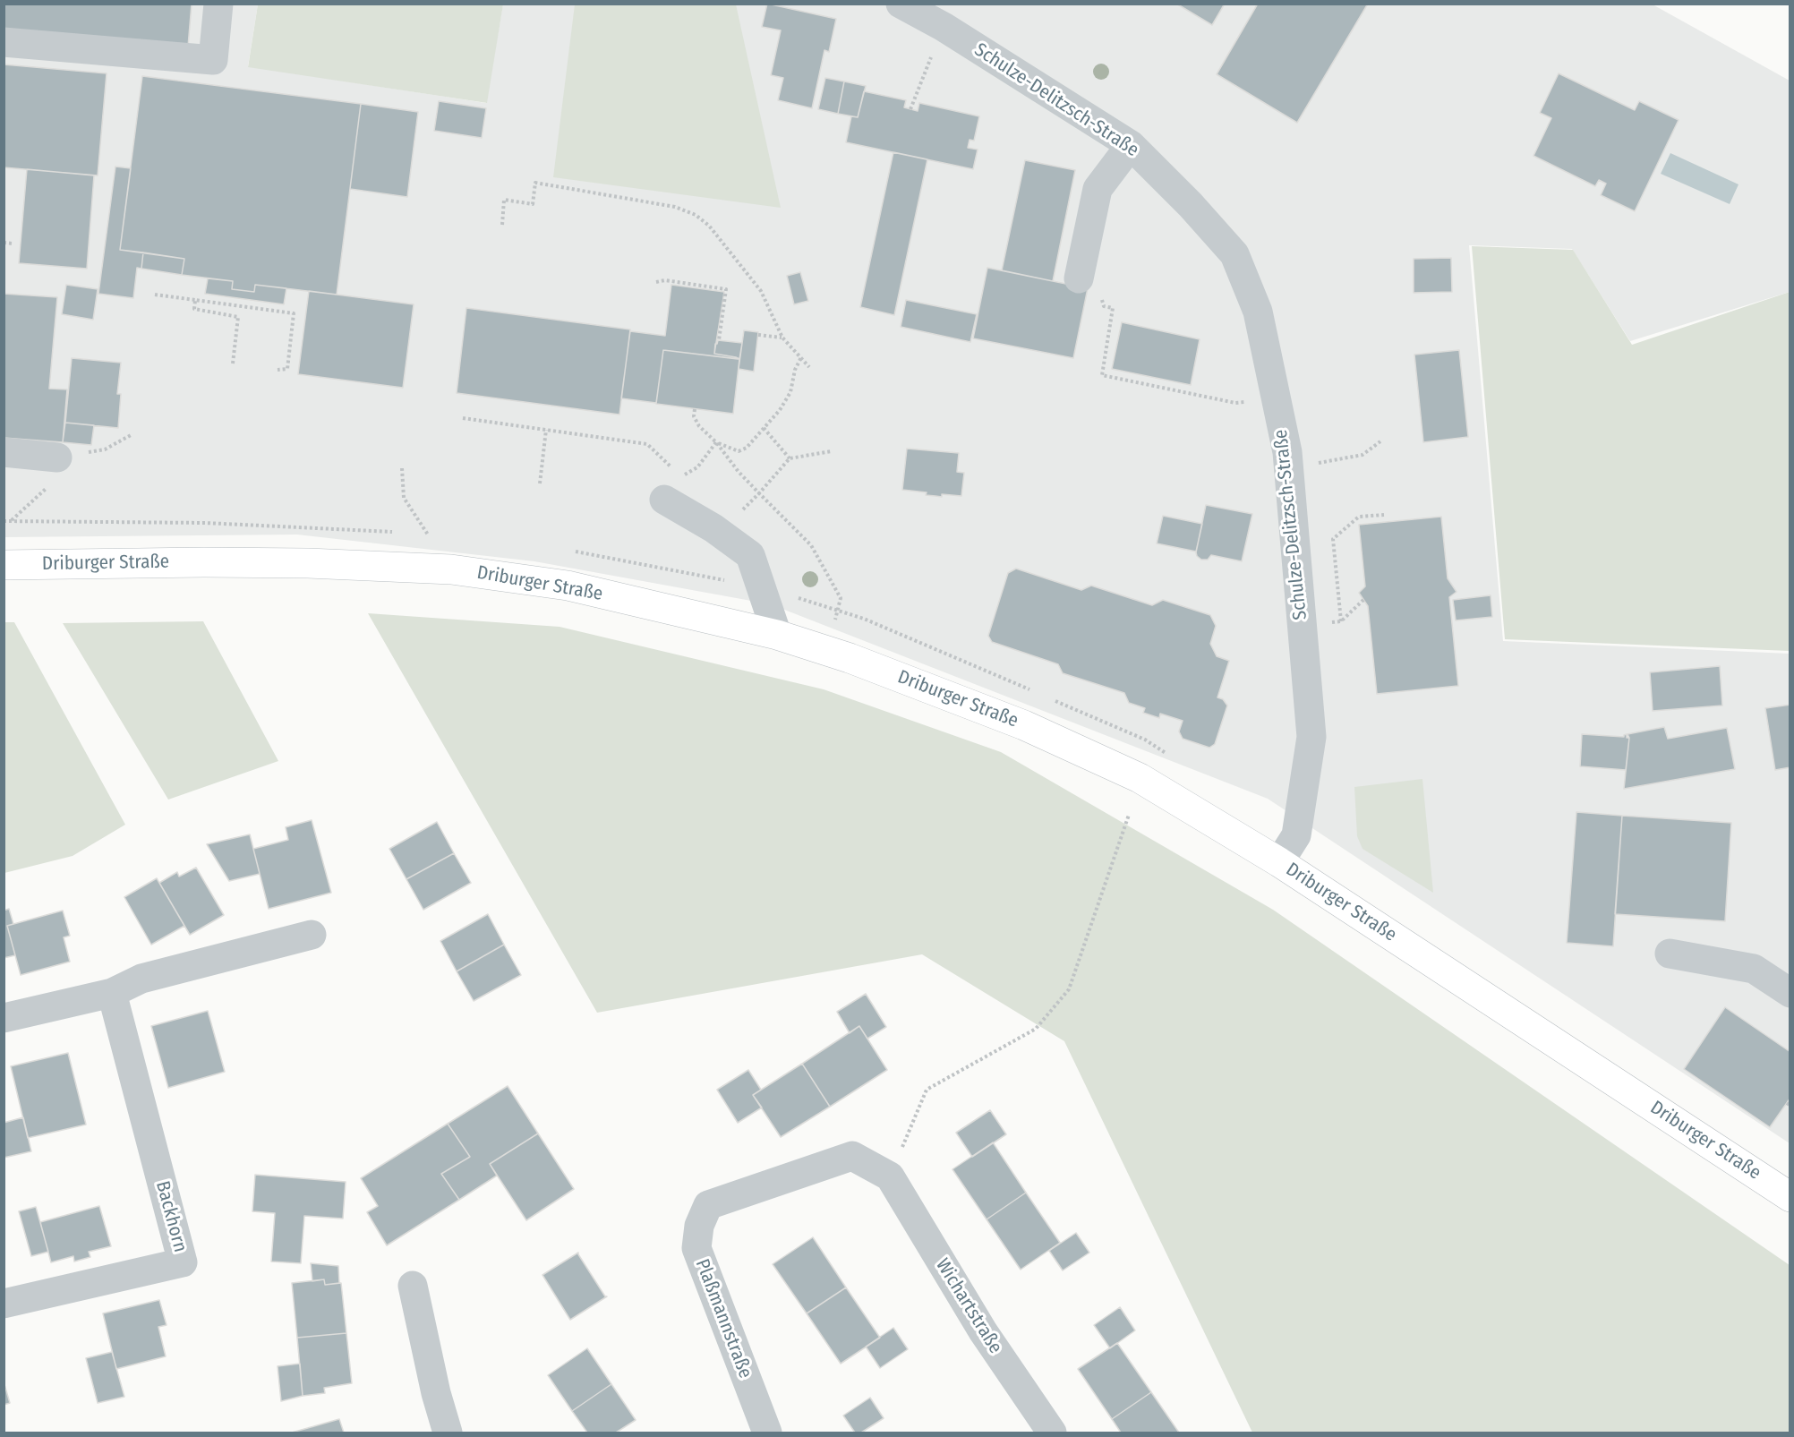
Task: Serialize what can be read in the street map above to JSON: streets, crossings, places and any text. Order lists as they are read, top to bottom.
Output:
{
  "streets": {
    "main road": ["Driburger Straße"],
    "street": [
      "Schulze-Delitzsch-Straße",
      "Backhorn",
      "Wichartstraße",
      "Plaßmannstraße"
    ]
  },
  "crossings": [
    ["Schulze-Delitzsch-Straße", "Driburger Straße"],
    ["Wichartstraße", "Plaßmannstraße"]
  ]
}
